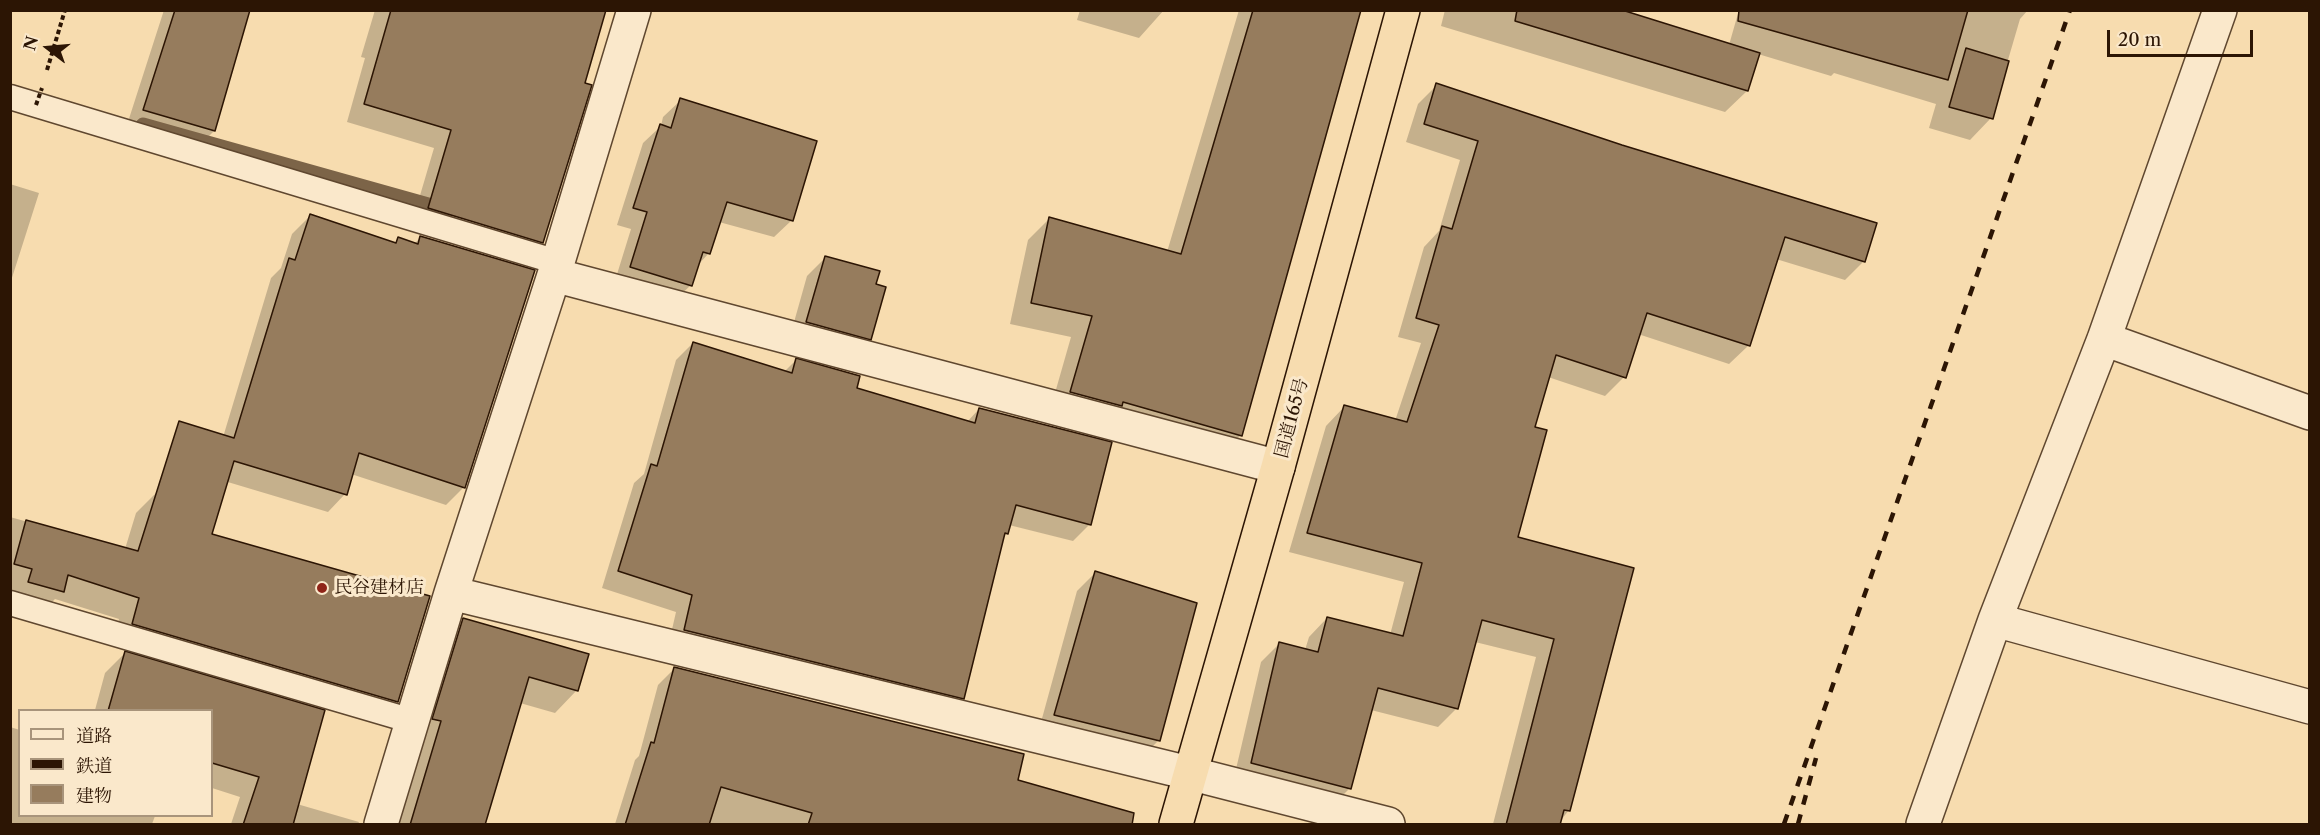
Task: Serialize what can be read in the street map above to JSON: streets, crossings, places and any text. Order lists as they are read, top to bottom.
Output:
{
  "streets": {
    "highway": ["国道165号"]
  },
  "places": ["民谷建材店"],
  "legend": ["道路", "鉄道", "建物"],
  "scale_bar": "20 m",
  "north": "left"
}
